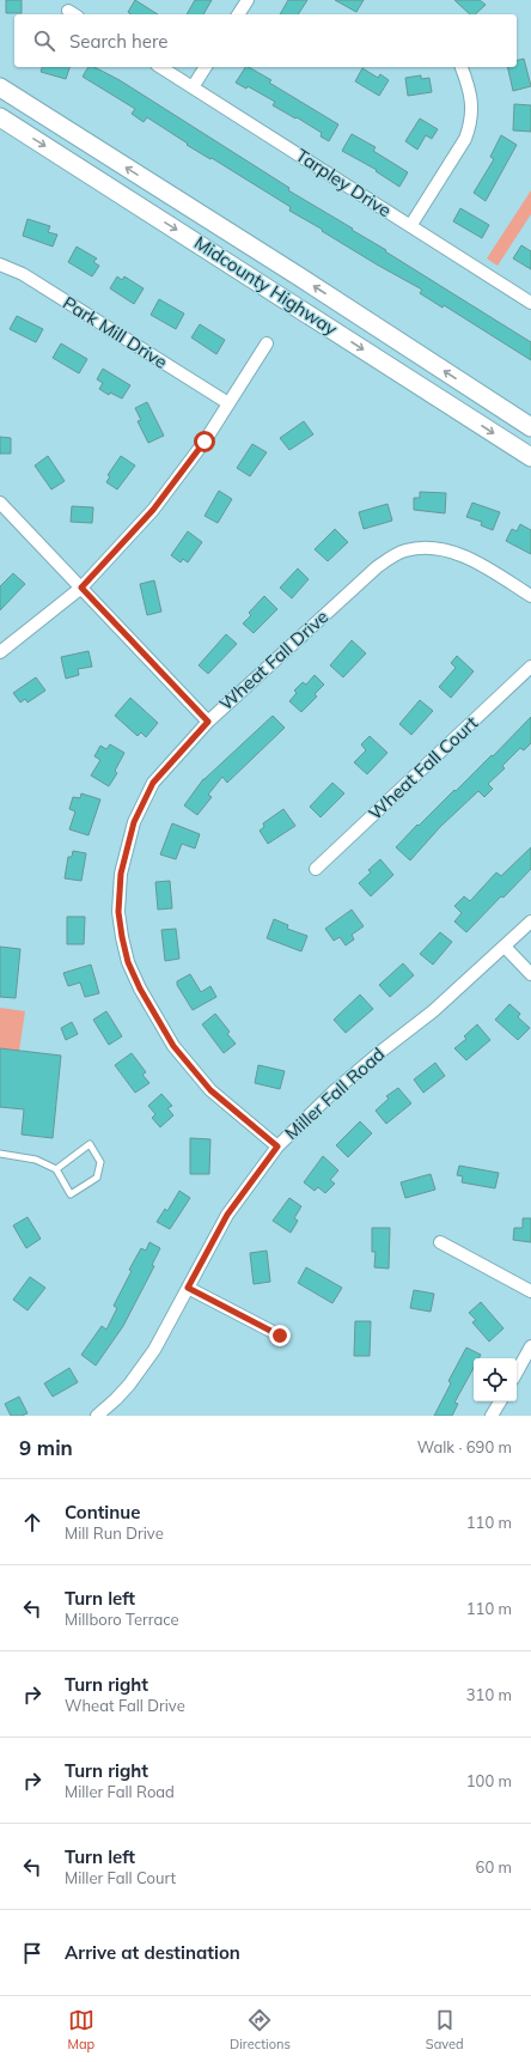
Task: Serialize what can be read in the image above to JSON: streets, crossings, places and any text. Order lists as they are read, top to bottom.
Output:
{
  "streets": {
    "main road": ["Midcounty Highway"],
    "street": [
      "Tarpley Drive",
      "Park Mill Drive",
      "Wheat Fall Drive",
      "Wheat Fall Court",
      "Miller Fall Road"
    ]
  },
  "crossings": [
    ["Wheat Fall Drive", "Miller Fall Road"]
  ],
  "page": {
    "search": "Search here",
    "heading": ["9 min", "Walk · 690 m"],
    "list": [
      ["Continue", "Mill Run Drive", "110 m"],
      ["Turn left", "Millboro Terrace", "110 m"],
      ["Turn right", "Wheat Fall Drive", "310 m"],
      ["Turn right", "Miller Fall Road", "100 m"],
      ["Turn left", "Miller Fall Court", "60 m"],
      "Arrive at destination"
    ],
    "nav": ["Map", "Directions", "Saved"]
  }
}
